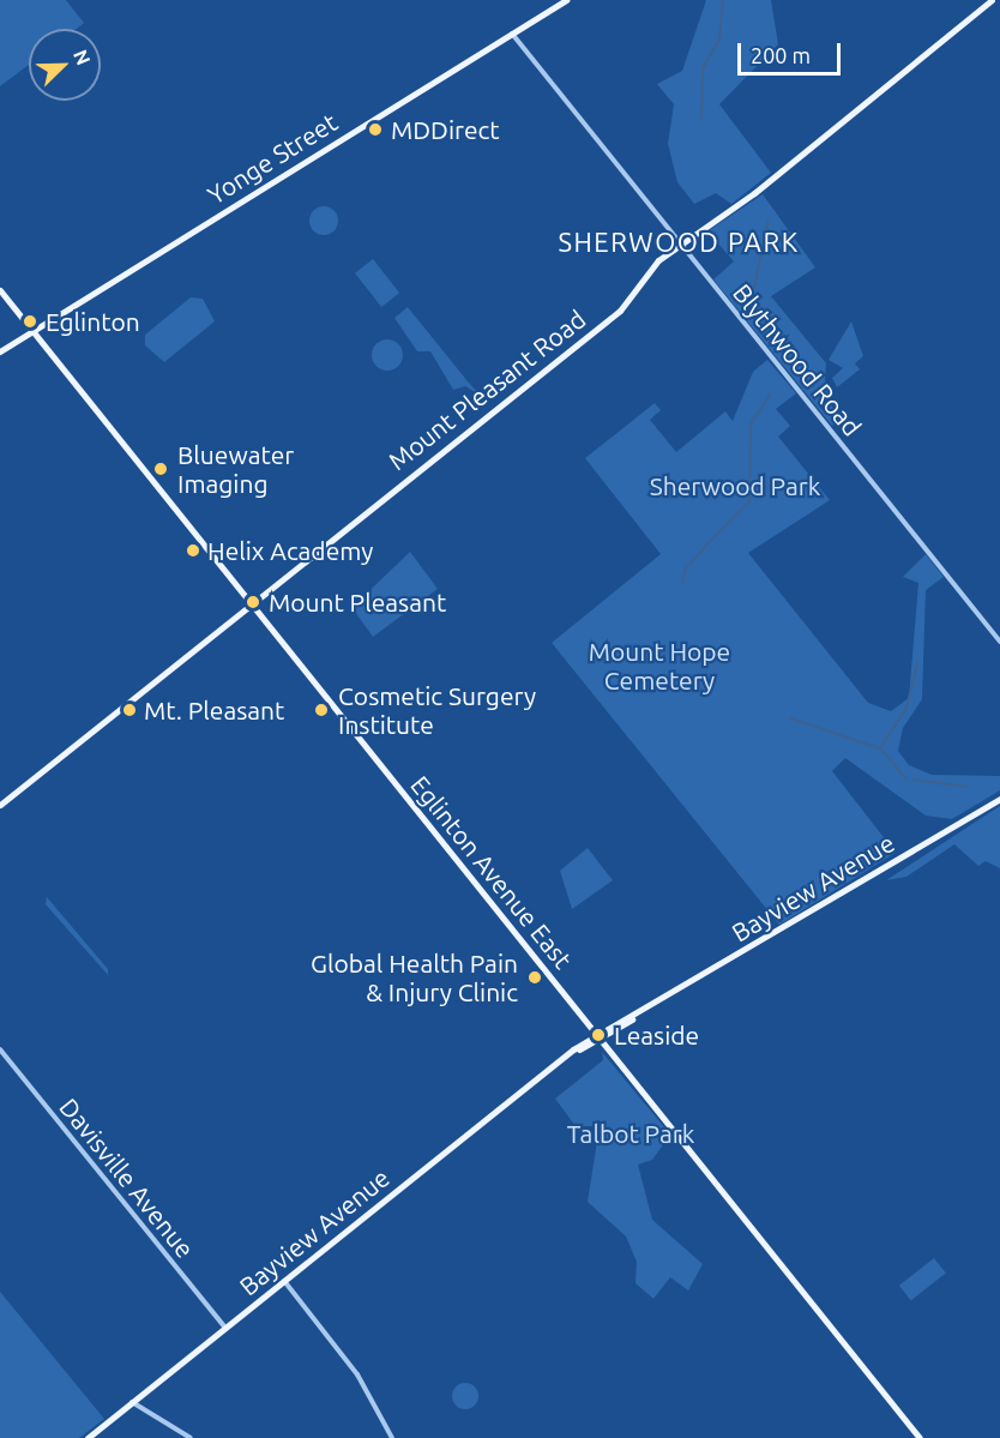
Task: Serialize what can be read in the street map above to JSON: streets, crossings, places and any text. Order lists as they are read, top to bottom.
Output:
{
  "streets": {
    "main road": [
      "Yonge Street",
      "Mount Pleasant Road",
      "Eglinton Avenue East",
      "Bayview Avenue"
    ],
    "street": ["Blythwood Road", "Davisville Avenue"]
  },
  "crossings": [
    ["Yonge Street", "Blythwood Road"],
    ["Yonge Street", "Eglinton Avenue East"],
    ["Blythwood Road", "Mount Pleasant Road"],
    ["Mount Pleasant Road", "Eglinton Avenue East"],
    ["Eglinton Avenue East", "Bayview Avenue"],
    ["Bayview Avenue", "Davisville Avenue"]
  ],
  "districts": ["SHERWOOD PARK"],
  "parks": ["Sherwood Park", "Mount Hope Cemetery", "Talbot Park"],
  "places": [
    "MDDirect",
    "Eglinton",
    "Bluewater Imaging",
    "Helix Academy",
    "Mount Pleasant",
    "Mt. Pleasant",
    "Cosmetic Surgery Institute",
    "Global Health Pain & Injury Clinic",
    "Leaside"
  ],
  "scale_bar": "200 m",
  "north": "top right"
}
